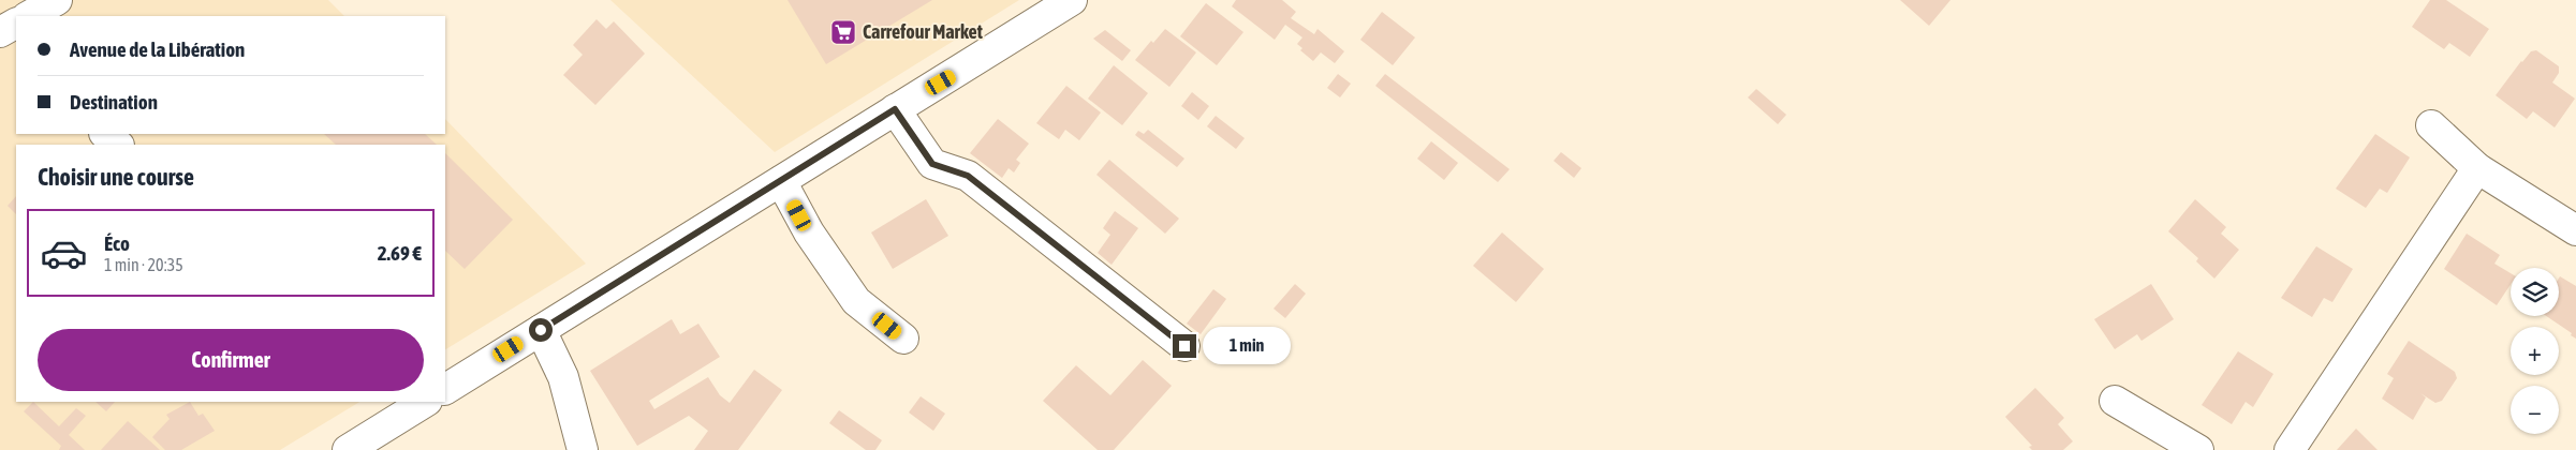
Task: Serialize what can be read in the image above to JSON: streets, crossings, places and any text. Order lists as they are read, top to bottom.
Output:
{
  "places": {
    "supermarket": ["Carrefour Market"]
  },
  "page": {
    "banner": ["Avenue de la Libération", "Destination"],
    "heading": "Choisir une course",
    "list": [
      {
        "name": "Éco",
        "note": "1 min · 20:35",
        "value": "2.69 €"
      }
    ],
    "map_buttons": ["+", "−"],
    "buttons": "Confirmer",
    "bubble": "1 min"
  }
}
